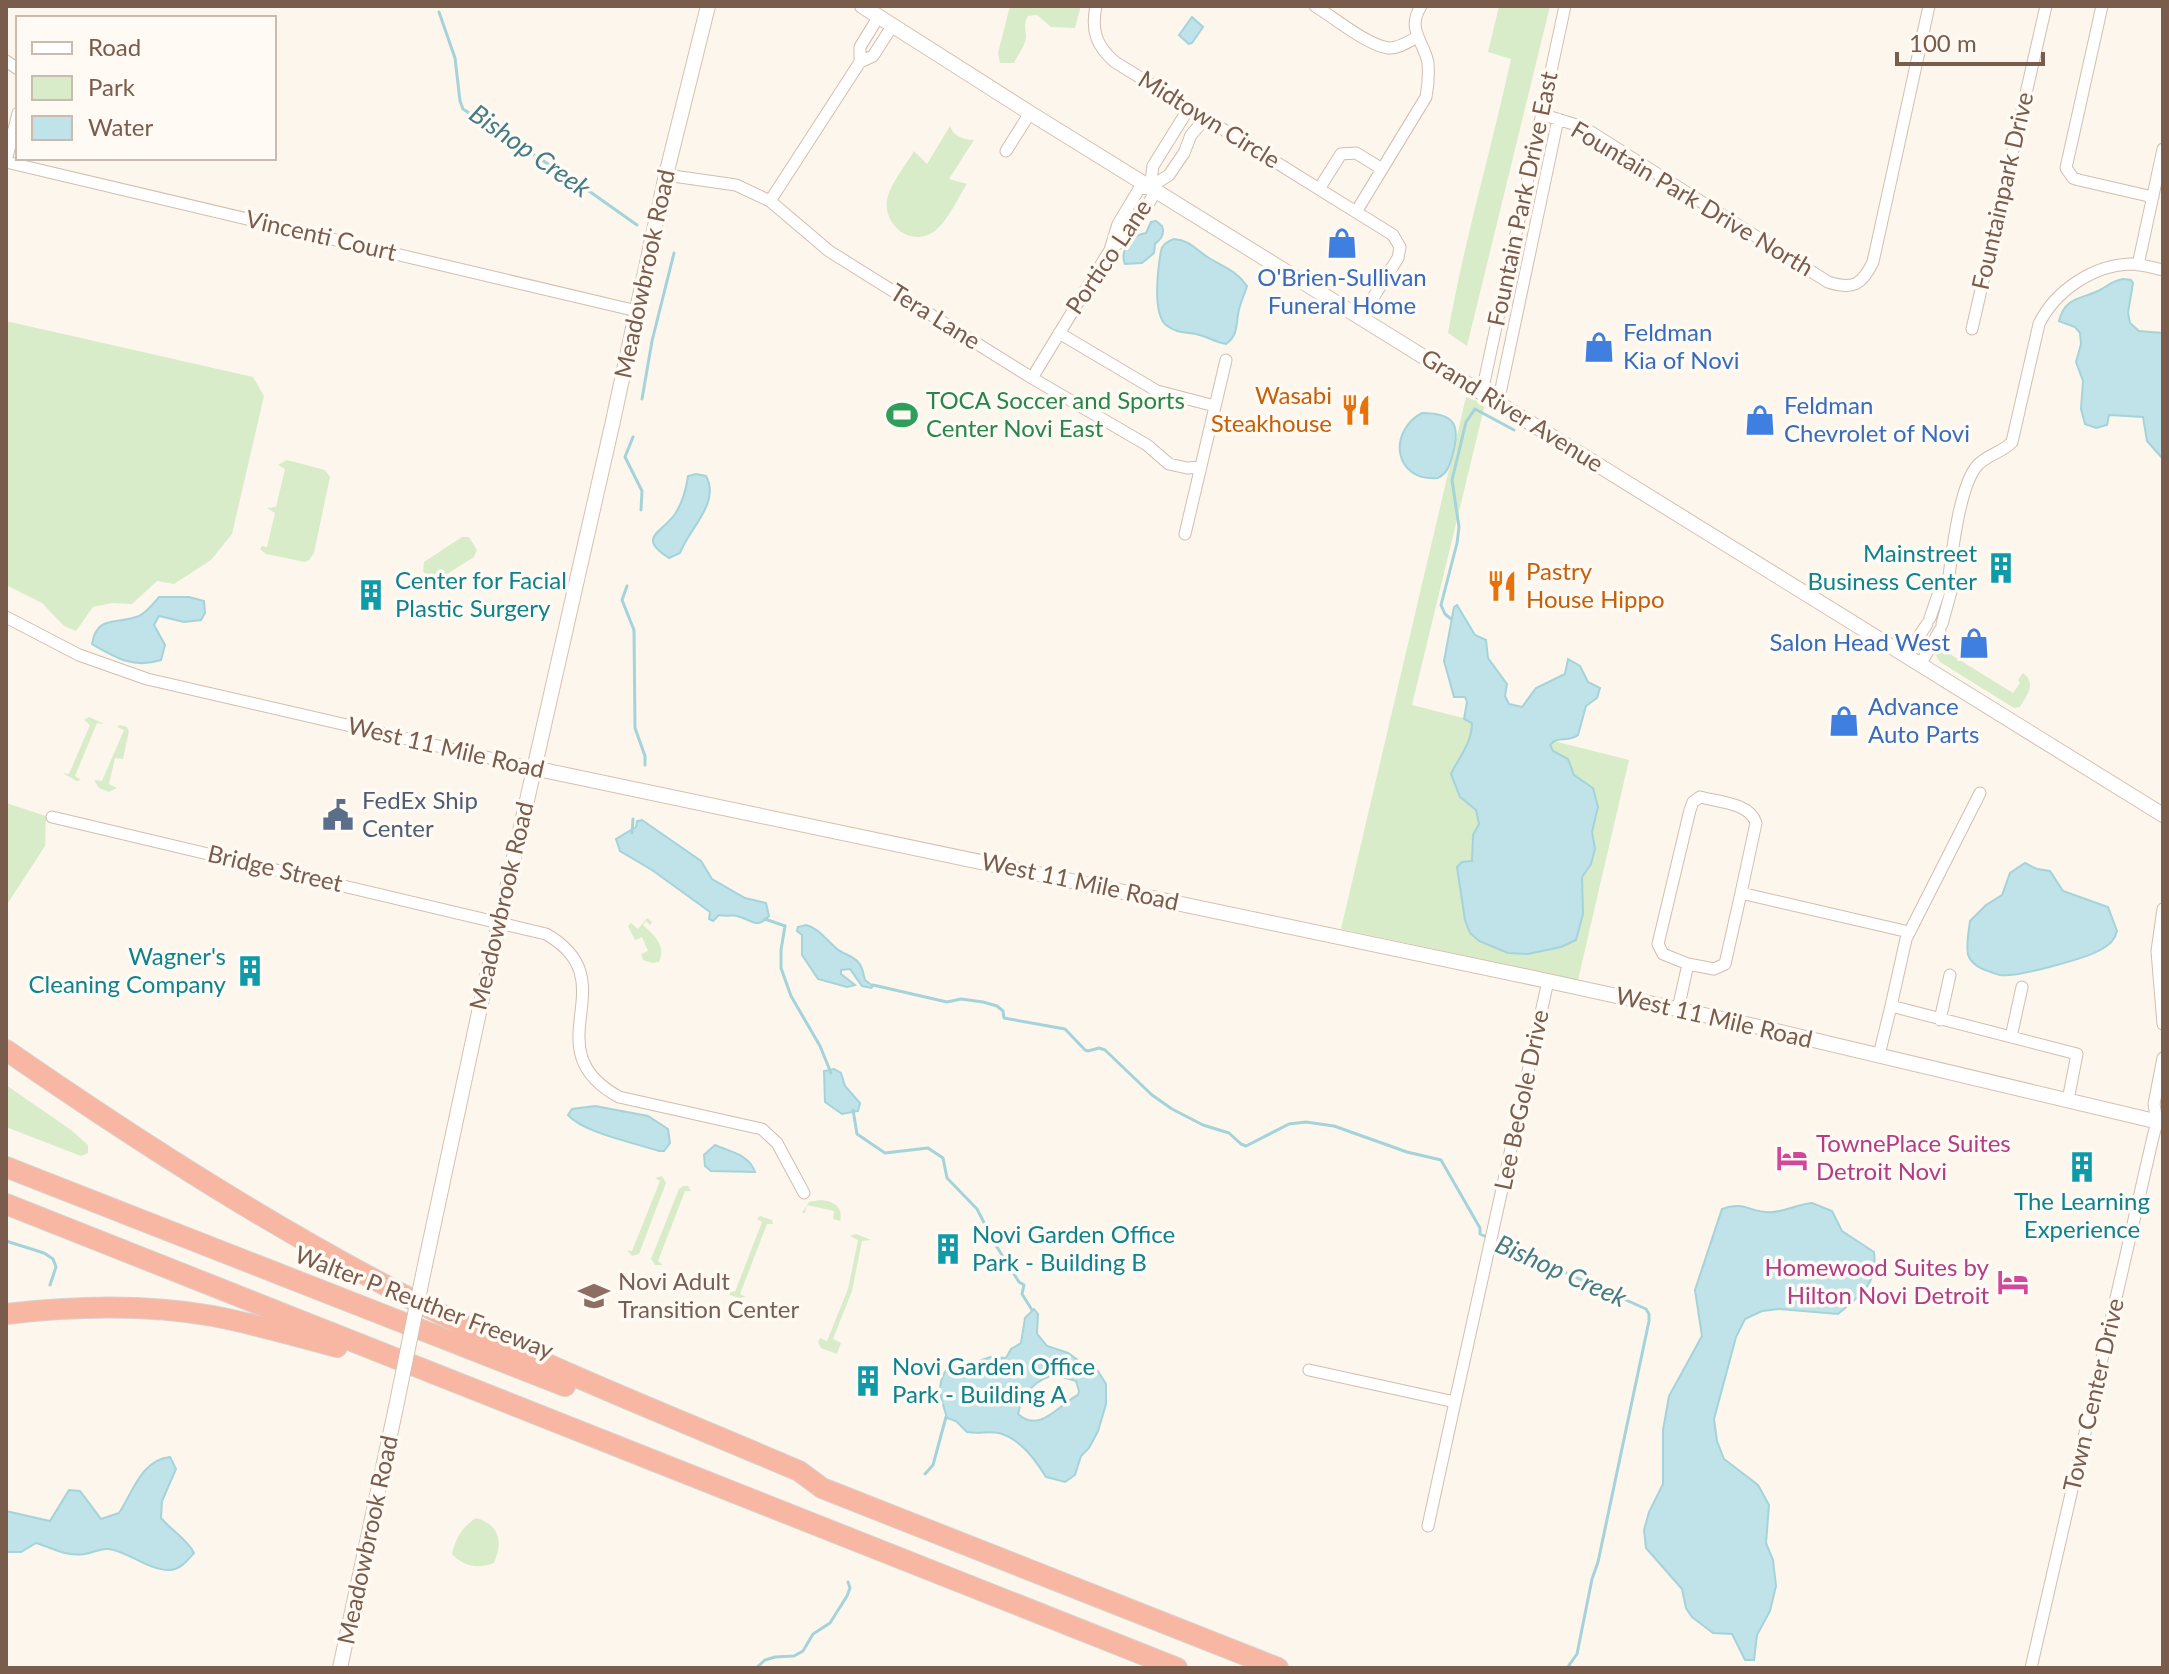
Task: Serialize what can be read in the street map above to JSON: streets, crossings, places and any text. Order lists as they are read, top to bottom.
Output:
{
  "streets": {
    "highway": ["Walter P Reuther Freeway"],
    "street": [
      "Midtown Circle",
      "Fountainpark Drive",
      "Fountain Park Drive East",
      "Fountain Park Drive North",
      "Vincenti Court",
      "Portico Lane",
      "Meadowbrook Road",
      "Tera Lane",
      "Grand River Avenue",
      "West 11 Mile Road",
      "Bridge Street",
      "Lee BeGole Drive",
      "Town Center Drive"
    ]
  },
  "crossings": [
    ["Midtown Circle", "Portico Lane"],
    ["Midtown Circle", "Grand River Avenue"],
    ["Fountain Park Drive East", "Fountain Park Drive North"],
    ["Fountain Park Drive East", "Grand River Avenue"],
    ["Vincenti Court", "Meadowbrook Road"],
    ["Portico Lane", "Tera Lane"],
    ["Portico Lane", "Grand River Avenue"],
    ["Meadowbrook Road", "Tera Lane"],
    ["Meadowbrook Road", "West 11 Mile Road"],
    ["Meadowbrook Road", "Bridge Street"],
    ["West 11 Mile Road", "Lee BeGole Drive"],
    ["West 11 Mile Road", "Town Center Drive"]
  ],
  "water": ["Bishop Creek"],
  "places": {
    "shop": [
      "O'Brien-Sullivan Funeral Home",
      "Feldman Kia of Novi",
      "Feldman Chevrolet of Novi",
      "Salon Head West",
      "Advance Auto Parts"
    ],
    "restaurant": ["Wasabi Steakhouse", "Pastry House Hippo"],
    "sports": ["TOCA Soccer and Sports Center Novi East"],
    "building": [
      "Mainstreet Business Center",
      "Center for Facial Plastic Surgery",
      "Wagner's Cleaning Company",
      "The Learning Experience",
      "Novi Garden Office Park - Building B",
      "Novi Garden Office Park - Building A"
    ],
    "public building": ["FedEx Ship Center"],
    "hotel": ["TownePlace Suites Detroit Novi", "Homewood Suites by Hilton Novi Detroit"],
    "school or university": ["Novi Adult Transition Center"]
  },
  "legend": ["Road", "Park", "Water"],
  "scale_bar": "100 m"
}
